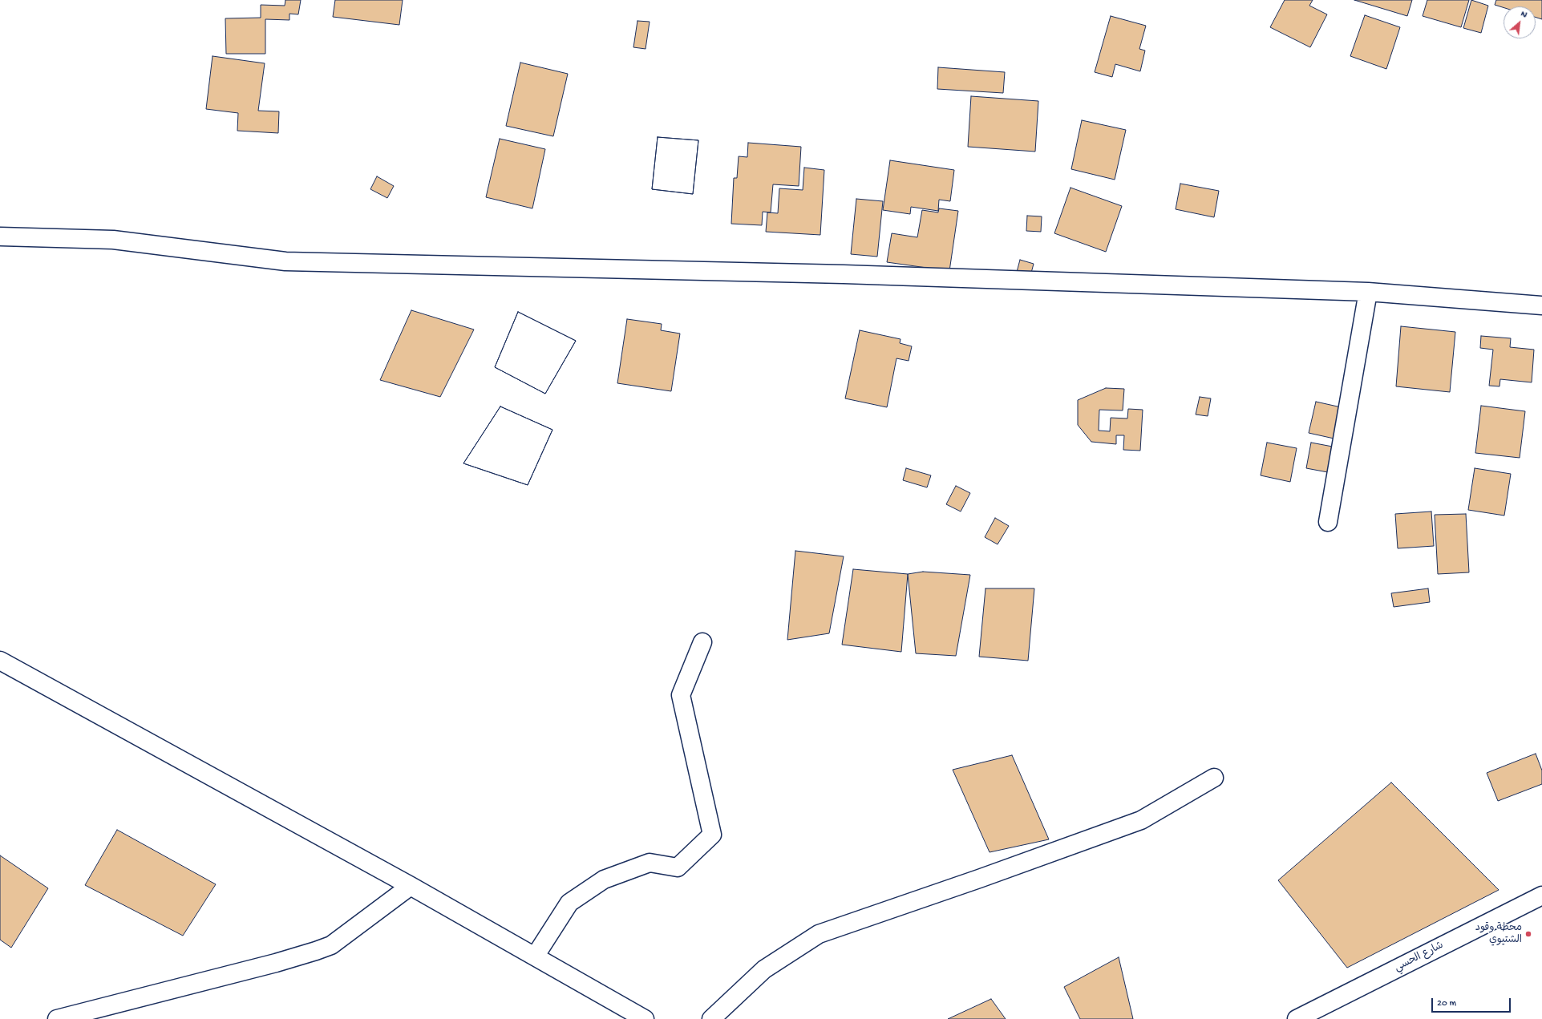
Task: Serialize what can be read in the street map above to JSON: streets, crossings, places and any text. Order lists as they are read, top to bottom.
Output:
{
  "streets": {
    "street": ["شارع الحسي"]
  },
  "places": ["محطة وقود الشتيوي"],
  "scale_bar": "20 m",
  "north": "top right"
}
